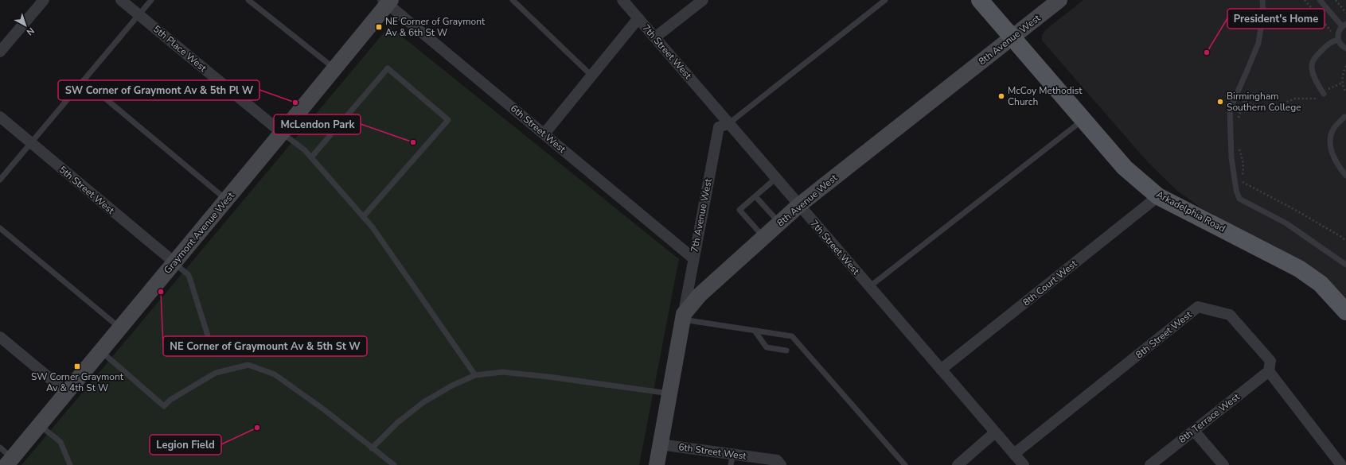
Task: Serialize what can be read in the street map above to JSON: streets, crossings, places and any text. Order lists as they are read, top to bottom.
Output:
{
  "streets": {
    "main road": ["8th Avenue West", "Arkadelphia Road", "Graymont Avenue West"],
    "street": [
      "5th Place West",
      "7th Street West",
      "6th Street West",
      "5th Street West",
      "7th Avenue West",
      "8th Court West",
      "8th Street West",
      "8th Terrace West"
    ]
  },
  "crossings": [
    ["8th Avenue West", "7th Street West"],
    ["8th Avenue West", "6th Street West"],
    ["8th Avenue West", "Arkadelphia Road"],
    ["8th Avenue West", "7th Avenue West"],
    ["5th Place West", "Graymont Avenue West"],
    ["7th Street West", "7th Avenue West"],
    ["7th Street West", "8th Court West"],
    ["7th Street West", "8th Street West"],
    ["6th Street West", "7th Avenue West"],
    ["6th Street West", "Graymont Avenue West"],
    ["5th Street West", "Graymont Avenue West"],
    ["Arkadelphia Road", "8th Court West"],
    ["8th Street West", "8th Terrace West"]
  ],
  "places": {
    "transit": ["NE Corner of Graymont Av & 6th St W", "SW Corner Graymont Av & 4th St W"],
    "other": [
      "President's Home",
      "McCoy Methodist Church",
      "Birmingham Southern College",
      "SW Corner of Graymont Av & 5th Pl W",
      "McLendon Park",
      "NE Corner of Graymount Av & 5th St W",
      "Legion Field"
    ]
  },
  "north": "bottom right"
}
